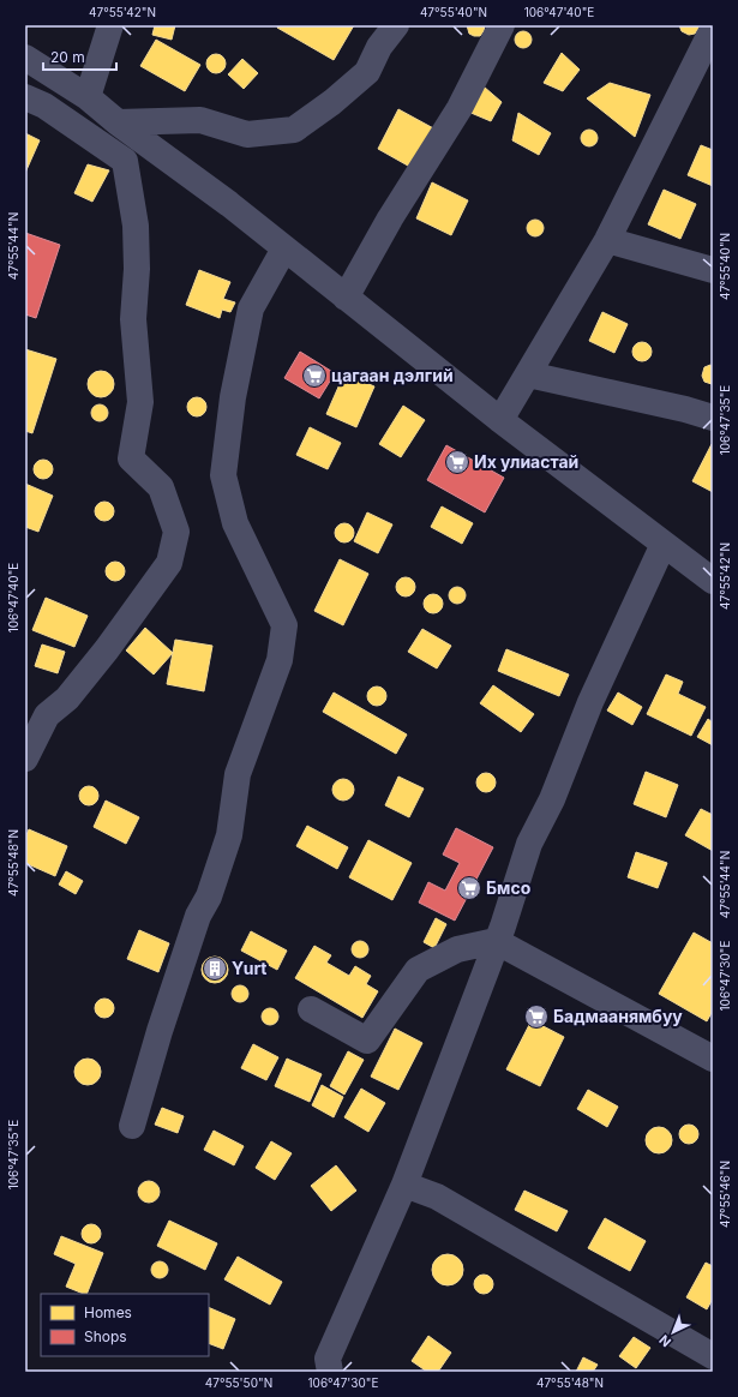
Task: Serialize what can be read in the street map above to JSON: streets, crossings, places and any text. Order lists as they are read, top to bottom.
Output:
{
  "places": {
    "supermarket": [
      "цагаан дэлгий",
      "Их улиастай",
      "Бмсо",
      "Бадмаанямбуу"
    ],
    "building": ["Yurt"]
  },
  "legend": ["Homes", "Shops"],
  "scale_bar": "20 m",
  "north": "bottom left",
  "coordinates": [
    "47°55'42\"N",
    "47°55'40\"N",
    "106°47'40\"E",
    "47°55'44\"N",
    "106°47'35\"E",
    "47°55'48\"N",
    "106°47'30\"E",
    "47°55'46\"N",
    "47°55'50\"N"
  ]
}
